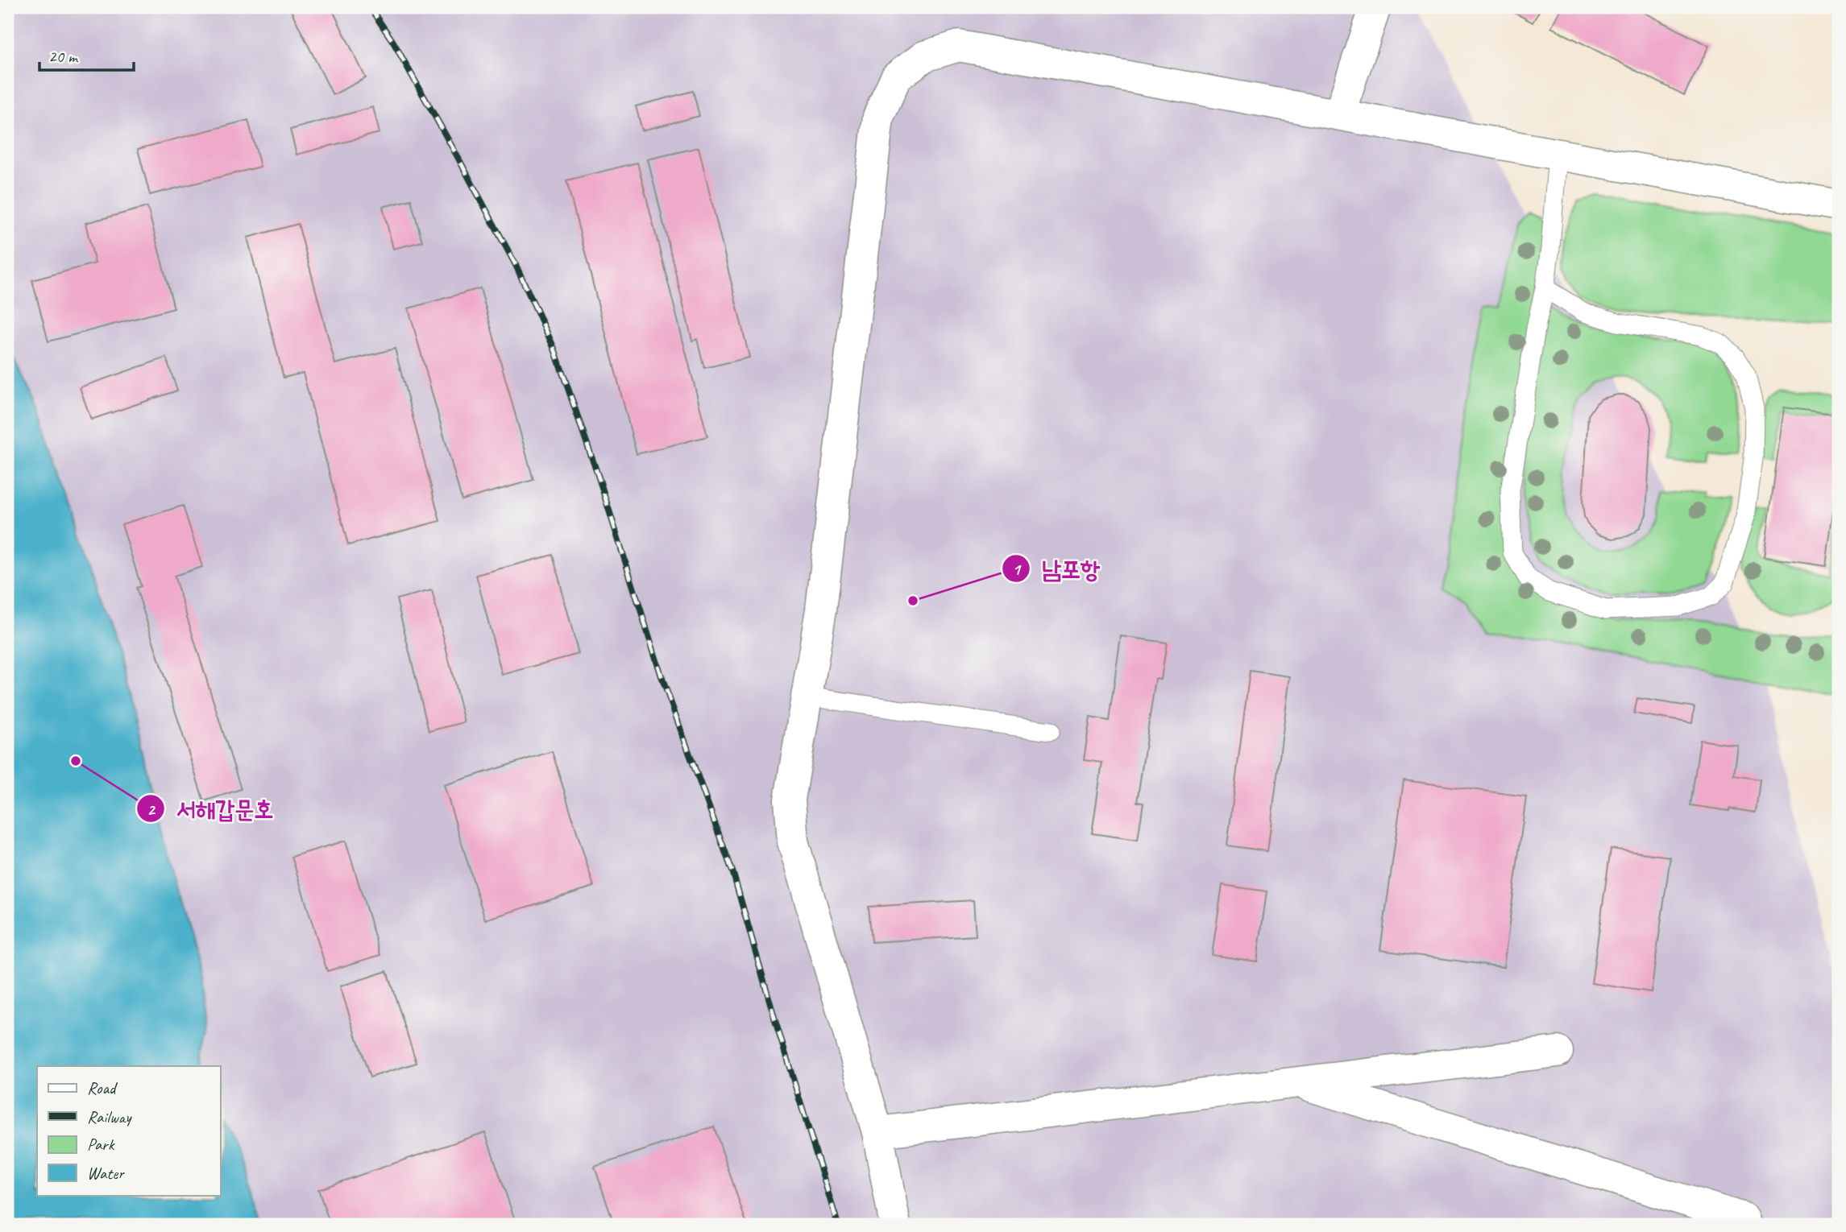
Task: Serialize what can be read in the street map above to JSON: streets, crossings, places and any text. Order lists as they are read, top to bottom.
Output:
{
  "places": ["남포항", "서해갑문호"],
  "legend": [
    "Road",
    "Railway",
    "Park",
    "Water"
  ],
  "scale_bar": "20 m"
}
